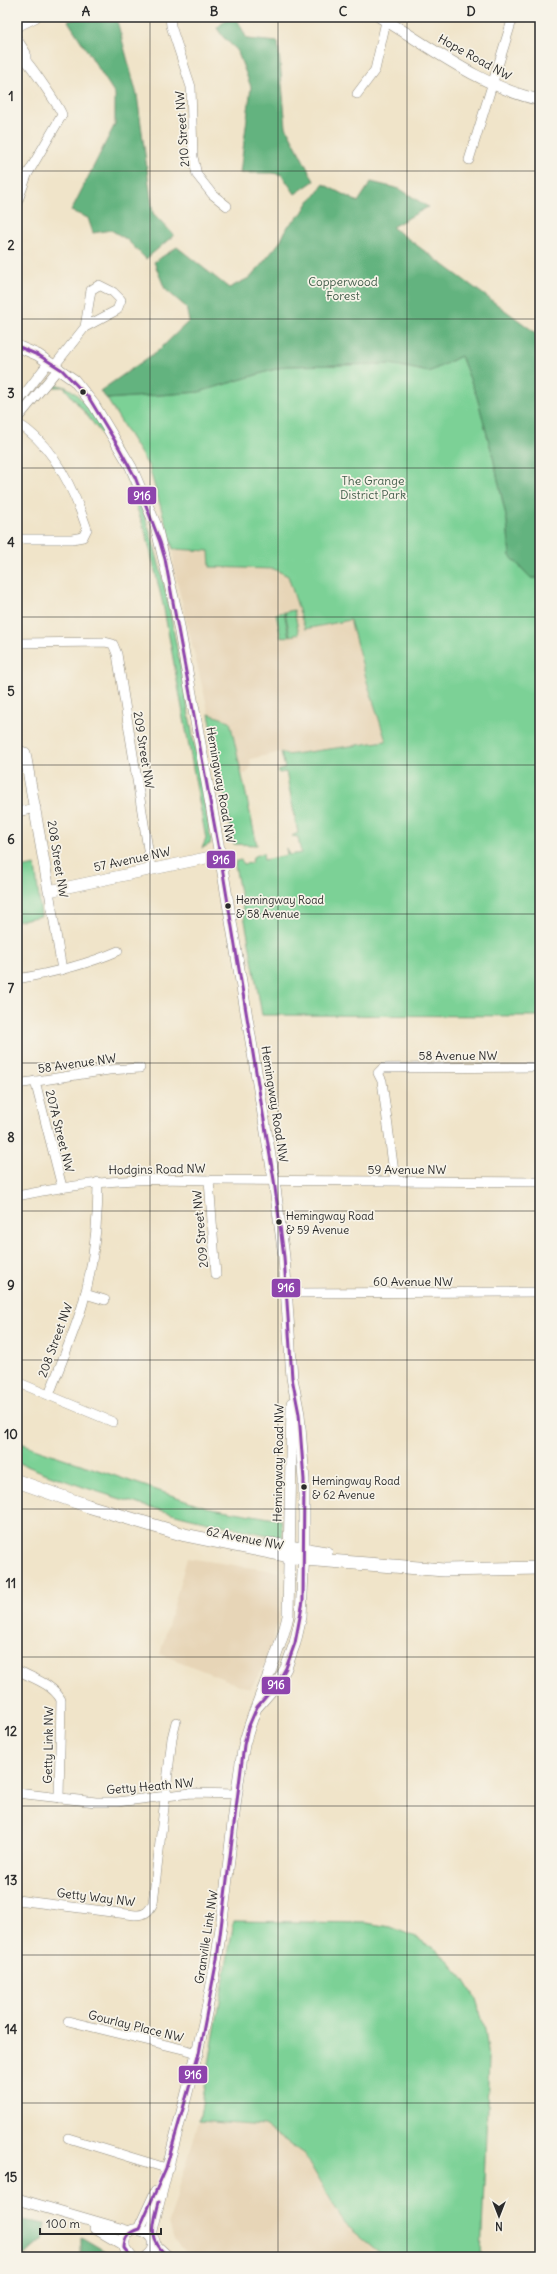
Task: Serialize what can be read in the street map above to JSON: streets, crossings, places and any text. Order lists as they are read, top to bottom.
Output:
{
  "streets": {
    "main road": ["62 Avenue NW"],
    "street": [
      "Hope Road NW",
      "210 Street NW",
      "209 Street NW",
      "Hemingway Road NW",
      "208 Street NW",
      "57 Avenue NW",
      "58 Avenue NW",
      "207A Street NW",
      "Hodgins Road NW",
      "59 Avenue NW",
      "60 Avenue NW",
      "Getty Link NW",
      "Getty Heath NW",
      "Getty Way NW",
      "Granville Link NW",
      "Gourlay Place NW"
    ]
  },
  "crossings": [
    ["209 Street NW", "57 Avenue NW"],
    ["209 Street NW", "Hodgins Road NW"],
    ["Hemingway Road NW", "57 Avenue NW"],
    ["Hemingway Road NW", "Hodgins Road NW"],
    ["Hemingway Road NW", "59 Avenue NW"],
    ["Hemingway Road NW", "60 Avenue NW"],
    ["Hemingway Road NW", "62 Avenue NW"],
    ["Hemingway Road NW", "Granville Link NW"],
    ["208 Street NW", "57 Avenue NW"],
    ["208 Street NW", "Hodgins Road NW"],
    ["58 Avenue NW", "207A Street NW"],
    ["58 Avenue NW", "59 Avenue NW"],
    ["207A Street NW", "Hodgins Road NW"],
    ["Hodgins Road NW", "59 Avenue NW"],
    ["62 Avenue NW", "Granville Link NW"],
    ["Getty Link NW", "Getty Heath NW"],
    ["Getty Heath NW", "Getty Way NW"],
    ["Getty Heath NW", "Granville Link NW"],
    ["Granville Link NW", "Gourlay Place NW"]
  ],
  "parks": ["Copperwood Forest", "The Grange District Park"],
  "places": ["Hemingway Road & 58 Avenue", "Hemingway Road & 59 Avenue", "Hemingway Road & 62 Avenue"],
  "lines": ["transit line 916"],
  "scale_bar": "100 m",
  "north": "bottom",
  "grid": {
    "columns": [
      "A",
      "B",
      "C",
      "D"
    ],
    "rows": [
      "1",
      "2",
      "3",
      "4",
      "5",
      "6",
      "7",
      "8",
      "9",
      "10",
      "11",
      "12",
      "13",
      "14",
      "15"
    ]
  }
}
